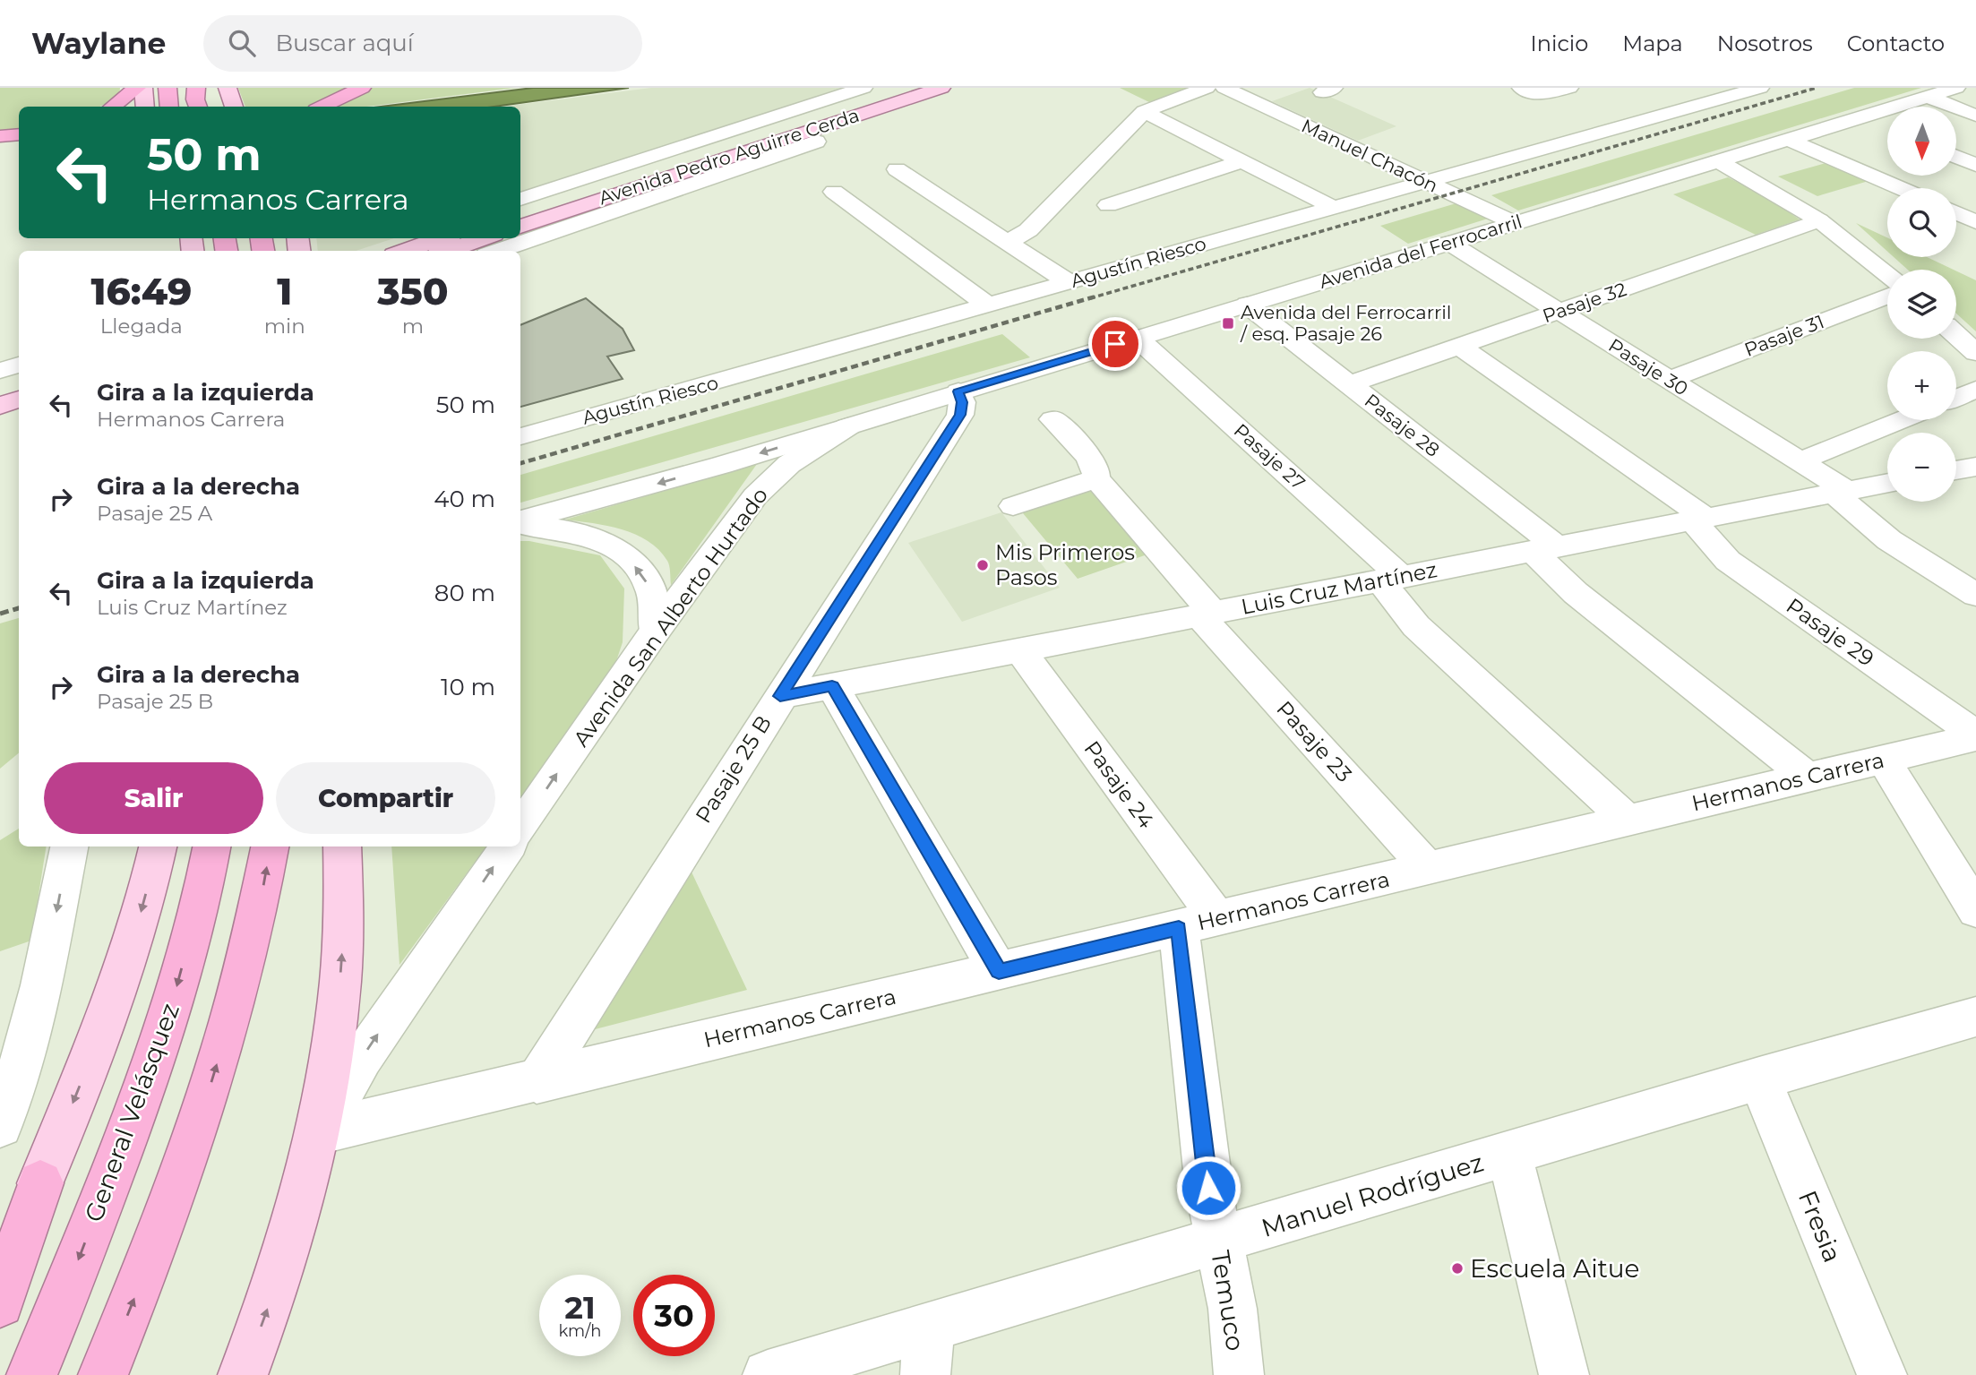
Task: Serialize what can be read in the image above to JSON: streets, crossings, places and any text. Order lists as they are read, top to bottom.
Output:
{
  "streets": {
    "highway": ["General Velásquez"],
    "main road": ["Avenida Pedro Aguirre Cerda"],
    "street": [
      "Manuel Chacón",
      "Avenida del Ferrocarril",
      "Agustín Riesco",
      "Pasaje 32",
      "Pasaje 31",
      "Pasaje 30",
      "Pasaje 28",
      "Pasaje 27",
      "Luis Cruz Martínez",
      "Avenida San Alberto Hurtado",
      "Pasaje 29",
      "Pasaje 23",
      "Pasaje 25 B",
      "Hermanos Carrera",
      "Pasaje 24",
      "Manuel Rodríguez",
      "Fresia",
      "Temuco"
    ]
  },
  "crossings": [
    ["Manuel Chacón", "Avenida del Ferrocarril"],
    ["Manuel Chacón", "Agustín Riesco"],
    ["Avenida del Ferrocarril", "Pasaje 30"],
    ["Avenida del Ferrocarril", "Pasaje 28"],
    ["Avenida del Ferrocarril", "Pasaje 27"],
    ["Avenida del Ferrocarril", "Avenida San Alberto Hurtado"],
    ["Avenida del Ferrocarril", "Pasaje 25 B"],
    ["Pasaje 32", "Pasaje 30"],
    ["Pasaje 32", "Pasaje 28"],
    ["Pasaje 32", "Pasaje 29"],
    ["Pasaje 31", "Pasaje 30"],
    ["Pasaje 30", "Luis Cruz Martínez"],
    ["Pasaje 28", "Luis Cruz Martínez"],
    ["Pasaje 28", "Hermanos Carrera"],
    ["Pasaje 27", "Luis Cruz Martínez"],
    ["Pasaje 27", "Hermanos Carrera"],
    ["Luis Cruz Martínez", "Pasaje 29"],
    ["Luis Cruz Martínez", "Pasaje 23"],
    ["Luis Cruz Martínez", "Pasaje 25 B"],
    ["Luis Cruz Martínez", "Pasaje 24"],
    ["Pasaje 29", "Hermanos Carrera"],
    ["Pasaje 23", "Hermanos Carrera"],
    ["Pasaje 25 B", "Hermanos Carrera"],
    ["Hermanos Carrera", "Pasaje 24"],
    ["Hermanos Carrera", "Temuco"],
    ["Pasaje 24", "Temuco"],
    ["Manuel Rodríguez", "Fresia"],
    ["Manuel Rodríguez", "Temuco"]
  ],
  "one_way": ["Avenida San Alberto Hurtado"],
  "places": {
    "transit": ["Avenida del Ferrocarril / esq. Pasaje 26"],
    "other": ["Mis Primeros Pasos", "Escuela Aitue"]
  },
  "north": "bottom",
  "page": {
    "header": "Waylane",
    "search": "Buscar aquí",
    "nav": [
      "Inicio",
      "Mapa",
      "Nosotros",
      "Contacto"
    ],
    "map_buttons": ["+", "−"],
    "turn": ["50 m", "Hermanos Carrera"],
    "eta": [
      "16:49",
      "Llegada",
      "1",
      "min",
      "350",
      "m"
    ],
    "list": [
      {
        "name": "Gira a la izquierda",
        "note": "Hermanos Carrera",
        "value": "50 m"
      },
      {
        "name": "Gira a la derecha",
        "note": "Pasaje 25 A",
        "value": "40 m"
      },
      {
        "name": "Gira a la izquierda",
        "note": "Luis Cruz Martínez",
        "value": "80 m"
      },
      {
        "name": "Gira a la derecha",
        "note": "Pasaje 25 B",
        "value": "10 m"
      }
    ],
    "buttons": ["Salir", "Compartir"],
    "speed": "21 km/h",
    "limit": "30"
  }
}
